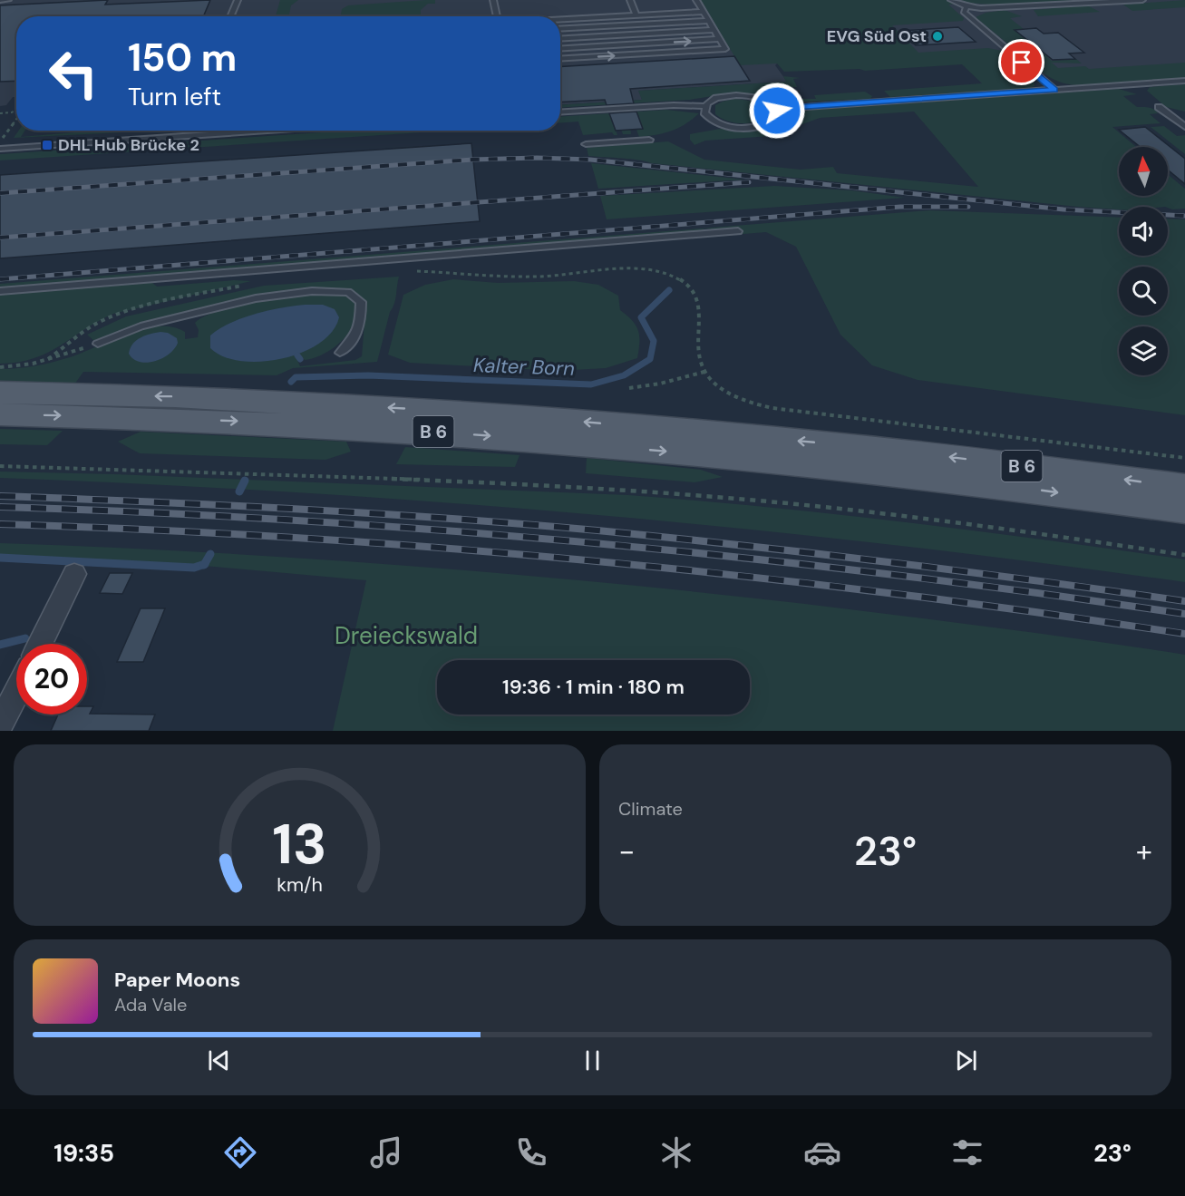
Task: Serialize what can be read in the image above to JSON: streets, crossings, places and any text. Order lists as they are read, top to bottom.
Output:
{
  "streets": {
    "main road": ["B 6"]
  },
  "water": ["Kalter Born"],
  "parks": ["Dreieckswald"],
  "places": {
    "other": ["EVG Süd Ost"],
    "transit": ["DHL Hub Brücke 2"]
  },
  "north": "top",
  "page": {
    "turn": ["150 m", "Turn left"],
    "limit": "20",
    "trip": "19:36 · 1 min · 180 m",
    "tile": "Climate",
    "heat": ["−", "23°", "+"],
    "song": ["Paper Moons", "Ada Vale"],
    "tabs": ["19:35", "23°"],
    "gauge": ["13", "km/h"]
  }
}
